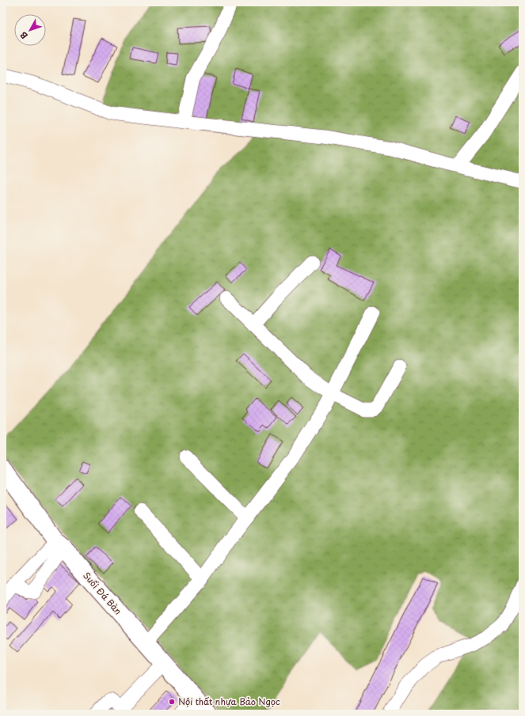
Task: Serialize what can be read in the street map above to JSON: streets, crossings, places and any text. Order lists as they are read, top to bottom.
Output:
{
  "streets": {
    "street": ["Suối Đá Bàn"]
  },
  "places": ["Nội thất nhựa Bảo Ngọc"],
  "north": "bottom left"
}
